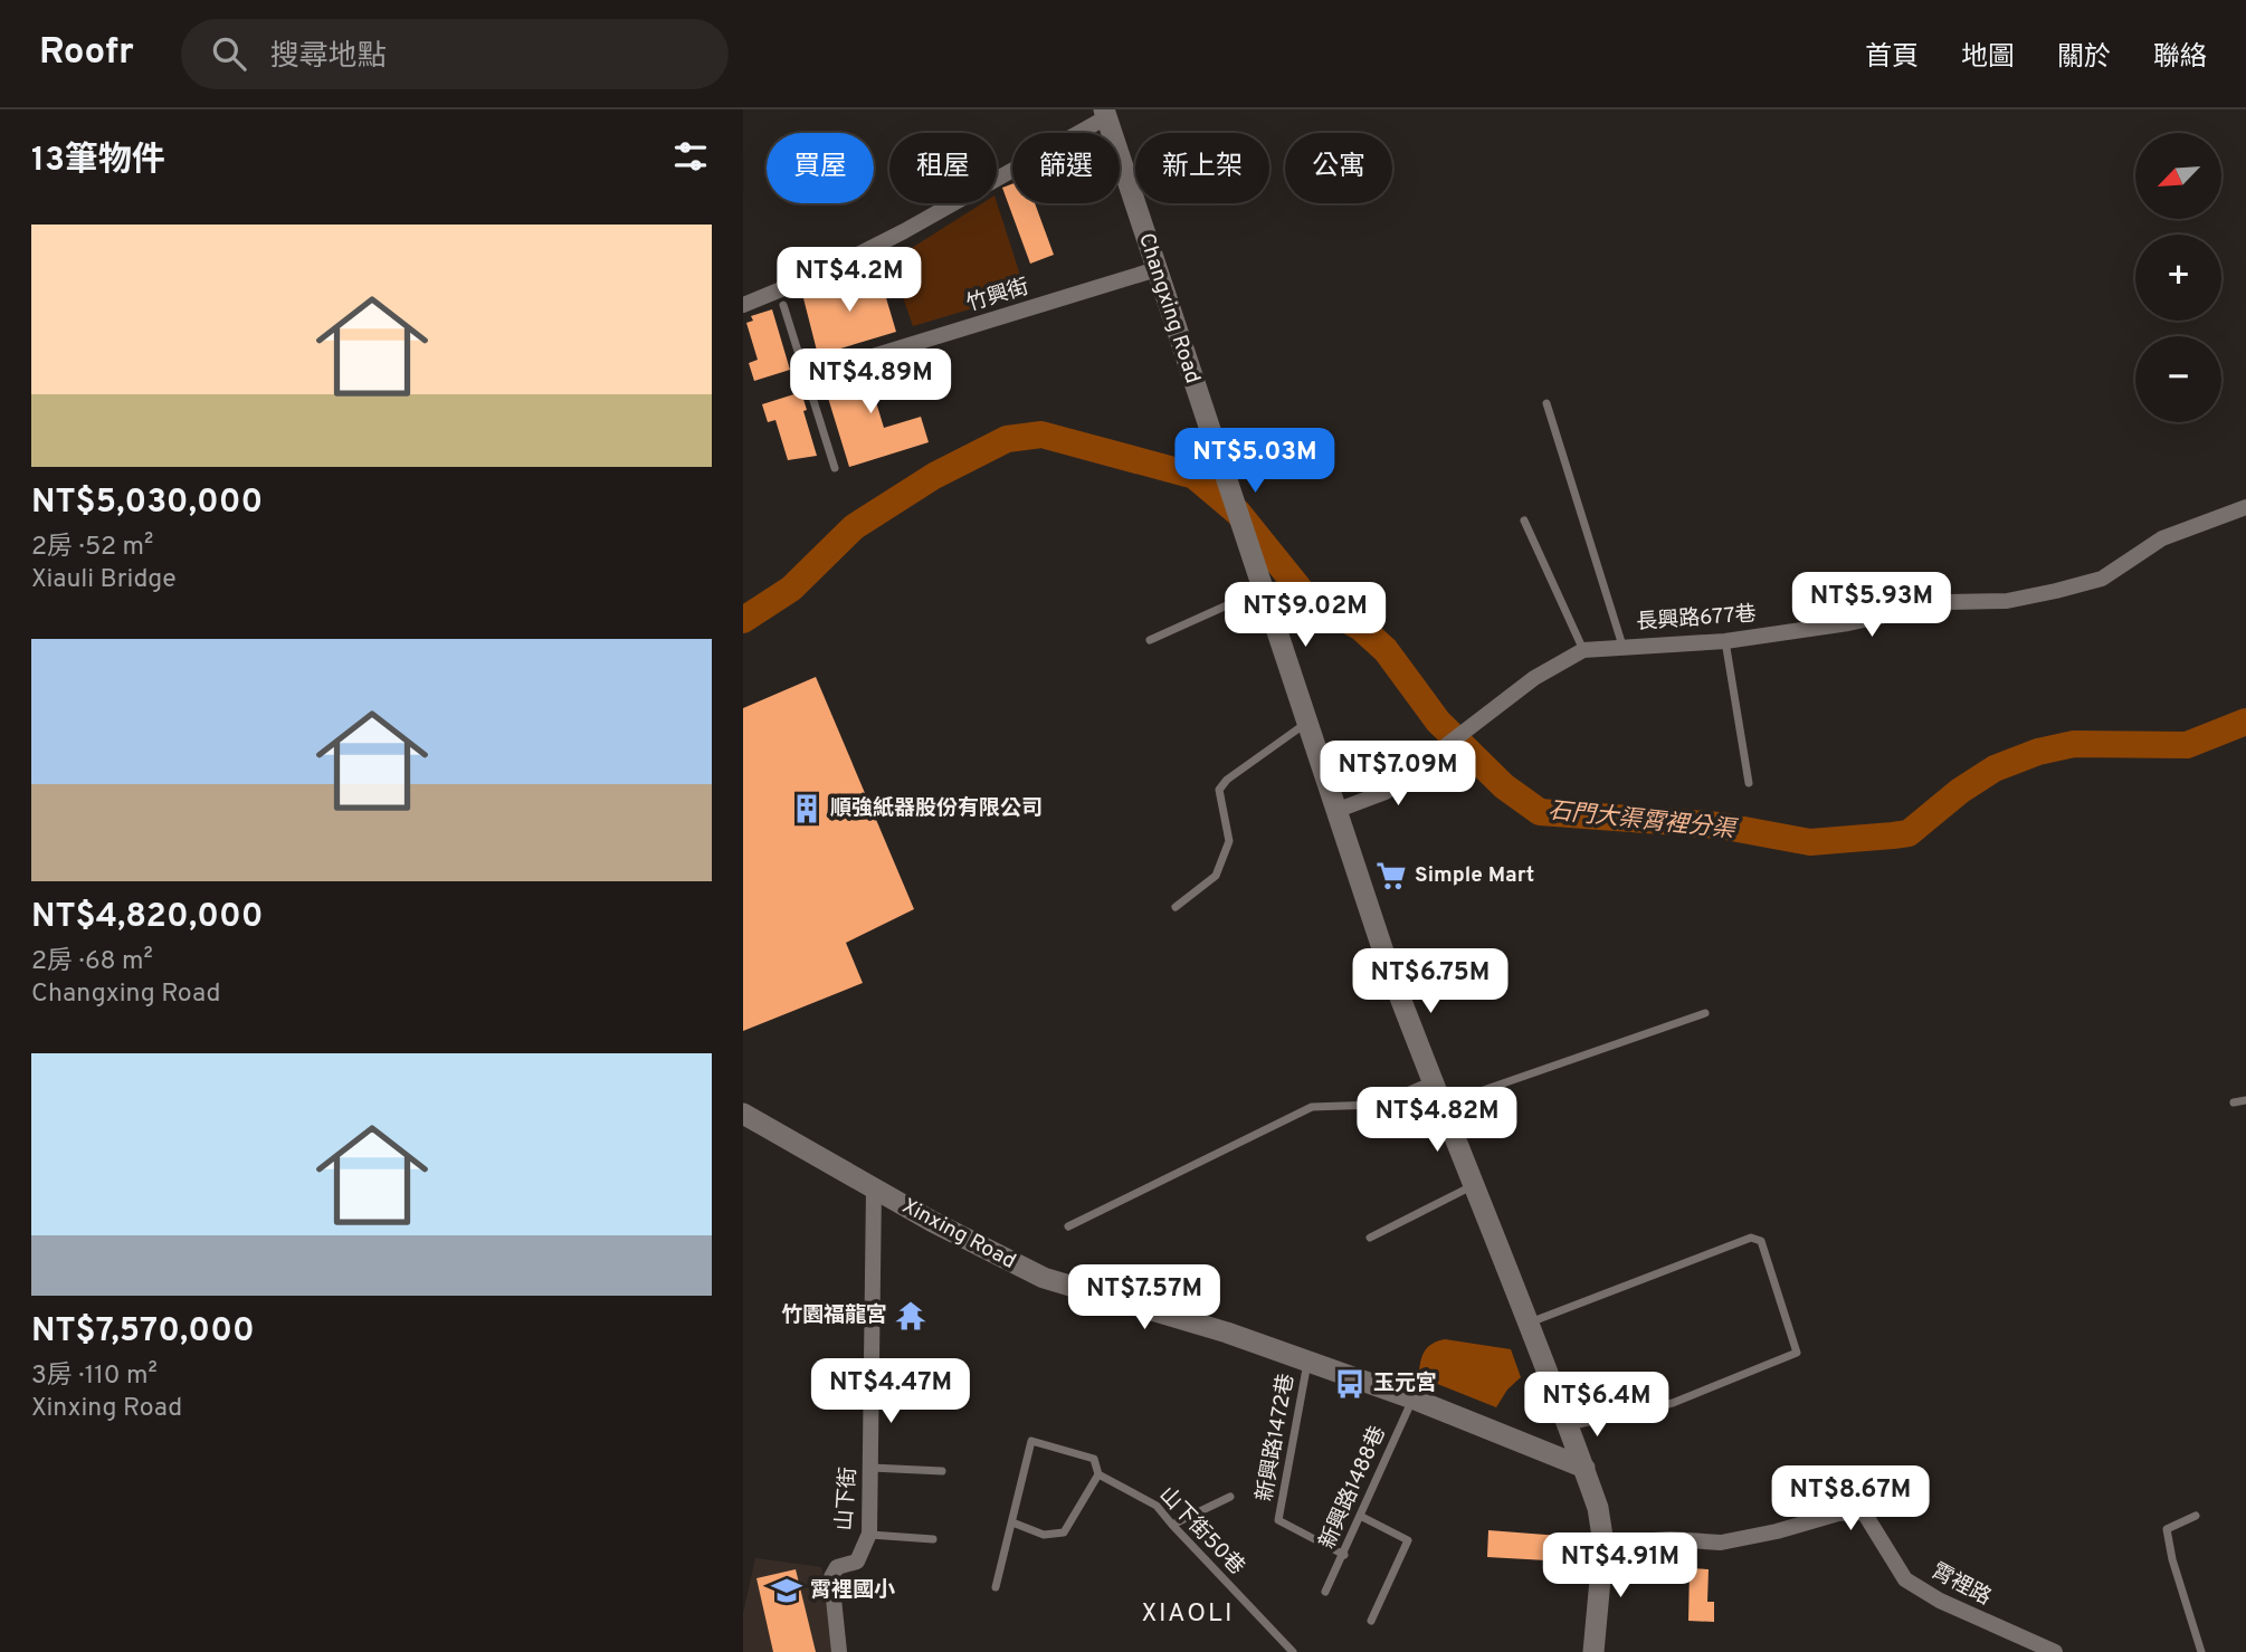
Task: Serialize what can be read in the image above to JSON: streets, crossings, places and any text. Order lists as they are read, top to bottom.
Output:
{
  "streets": {
    "main road": ["Changxing Road", "Xinxing Road"],
    "street": [
      "竹興街",
      "長興路677巷",
      "山下街",
      "霄裡路"
    ],
    "lane": ["新興路1472巷", "新興路1488巷", "山下街50巷"]
  },
  "crossings": [
    ["竹興街", "Changxing Road"],
    ["Xinxing Road", "新興路1472巷"],
    ["Xinxing Road", "新興路1488巷"],
    ["Xinxing Road", "山下街"],
    ["新興路1472巷", "新興路1488巷"]
  ],
  "districts": ["XIAOLI"],
  "water": ["石門大渠霄裡分渠"],
  "places": {
    "building": ["順強紙器股份有限公司"],
    "supermarket": ["Simple Mart"],
    "temple": ["竹園福龍宮"],
    "bus stop": ["玉元宮"],
    "school or university": ["霄裡國小"]
  },
  "north": "bottom left",
  "page": {
    "header": "Roofr",
    "search": "搜尋地點",
    "nav": [
      "首頁",
      "地圖",
      "關於",
      "聯絡"
    ],
    "heading": "13筆物件",
    "map_buttons": ["+", "−"],
    "chip": [
      "買屋",
      "租屋",
      "篩選",
      "新上架",
      "公寓"
    ],
    "list": [
      {
        "name": "NT$5,030,000",
        "note": "2房 · 52 m² · Xiauli Bridge"
      },
      {
        "name": "NT$4,820,000",
        "note": "2房 · 68 m² · Changxing Road"
      },
      {
        "name": "NT$7,570,000",
        "note": "3房 · 110 m² · Xinxing Road"
      }
    ],
    "price": [
      "NT$4.2M",
      "NT$4.89M",
      "NT$5.03M",
      "NT$5.93M",
      "NT$9.02M",
      "NT$7.09M",
      "NT$6.75M",
      "NT$4.82M",
      "NT$7.57M",
      "NT$4.47M",
      "NT$6.4M",
      "NT$8.67M",
      "NT$4.91M"
    ]
  }
}
